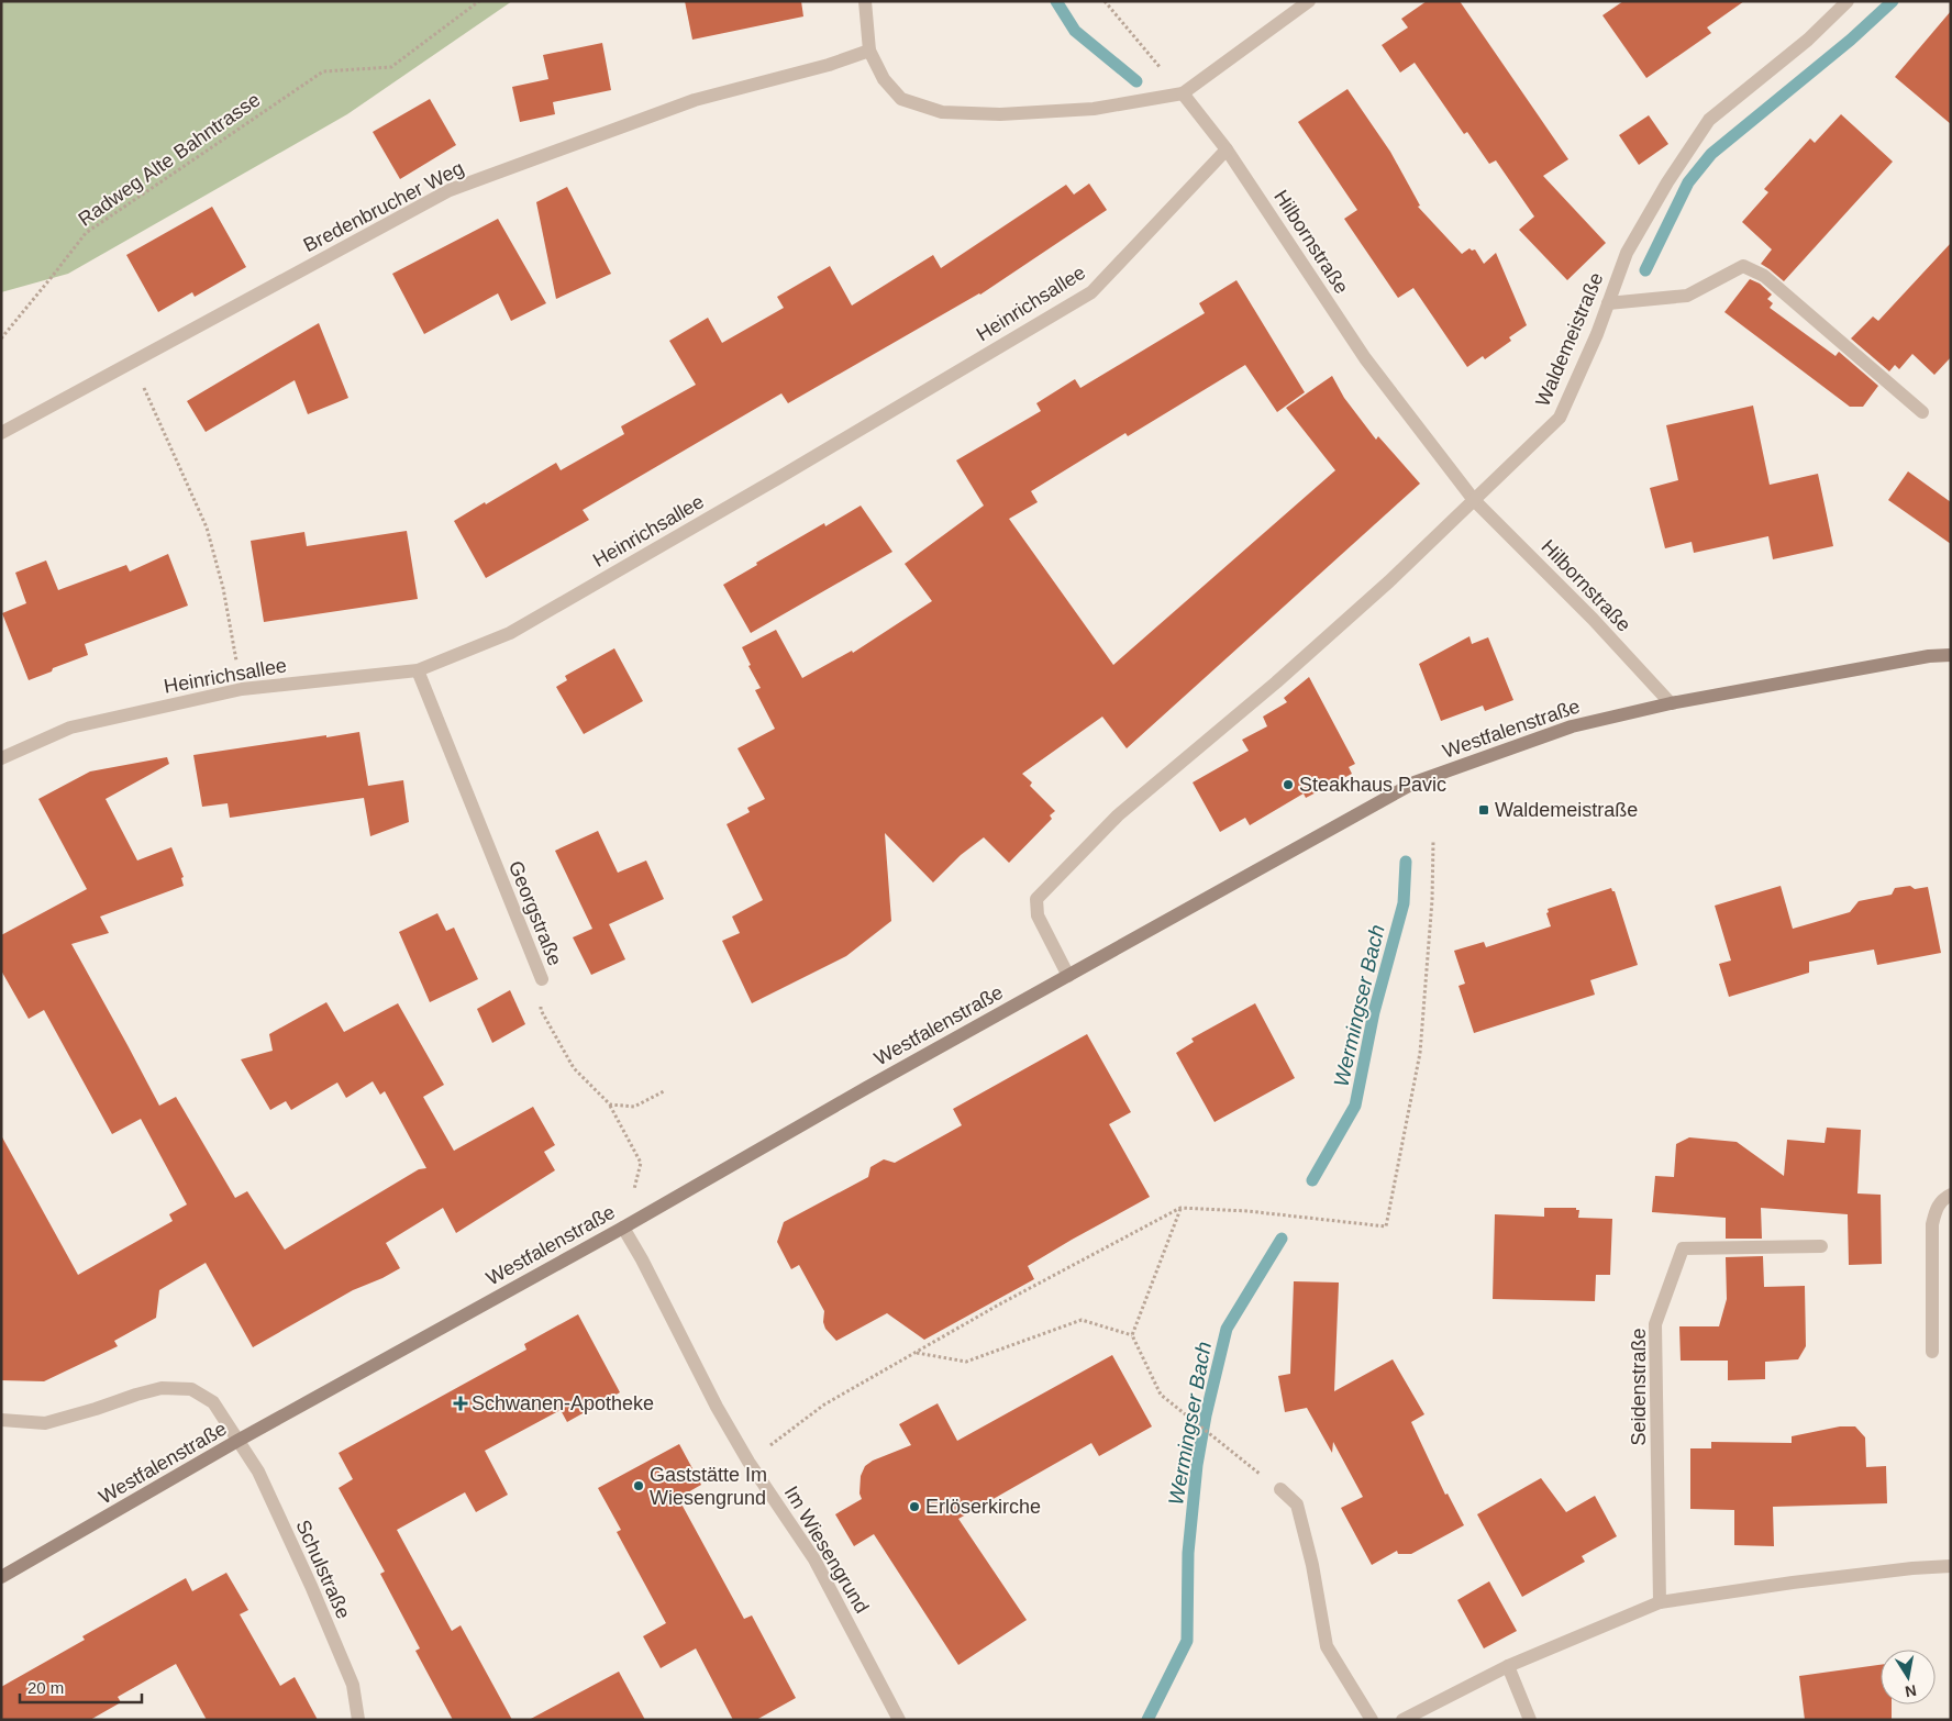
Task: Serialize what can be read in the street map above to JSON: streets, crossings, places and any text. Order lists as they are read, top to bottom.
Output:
{
  "streets": {
    "main road": ["Westfalenstraße"],
    "street": [
      "Bredenbrucher Weg",
      "Hilbornstraße",
      "Heinrichsallee",
      "Waldemeistraße",
      "Georgstraße",
      "Seidenstraße",
      "Im Wiesengrund",
      "Schulstraße"
    ],
    "path": ["Radweg Alte Bahntrasse"]
  },
  "crossings": [
    ["Hilbornstraße", "Heinrichsallee"],
    ["Hilbornstraße", "Waldemeistraße"],
    ["Hilbornstraße", "Westfalenstraße"],
    ["Heinrichsallee", "Georgstraße"],
    ["Waldemeistraße", "Westfalenstraße"],
    ["Westfalenstraße", "Im Wiesengrund"],
    ["Westfalenstraße", "Schulstraße"]
  ],
  "water": ["Wermingser Bach"],
  "places": {
    "other": ["Steakhaus Pavic", "Gaststätte Im Wiesengrund", "Erlöserkirche"],
    "transit": ["Waldemeistraße"],
    "health": ["Schwanen-Apotheke"]
  },
  "scale_bar": "20 m",
  "north": "bottom"
}
